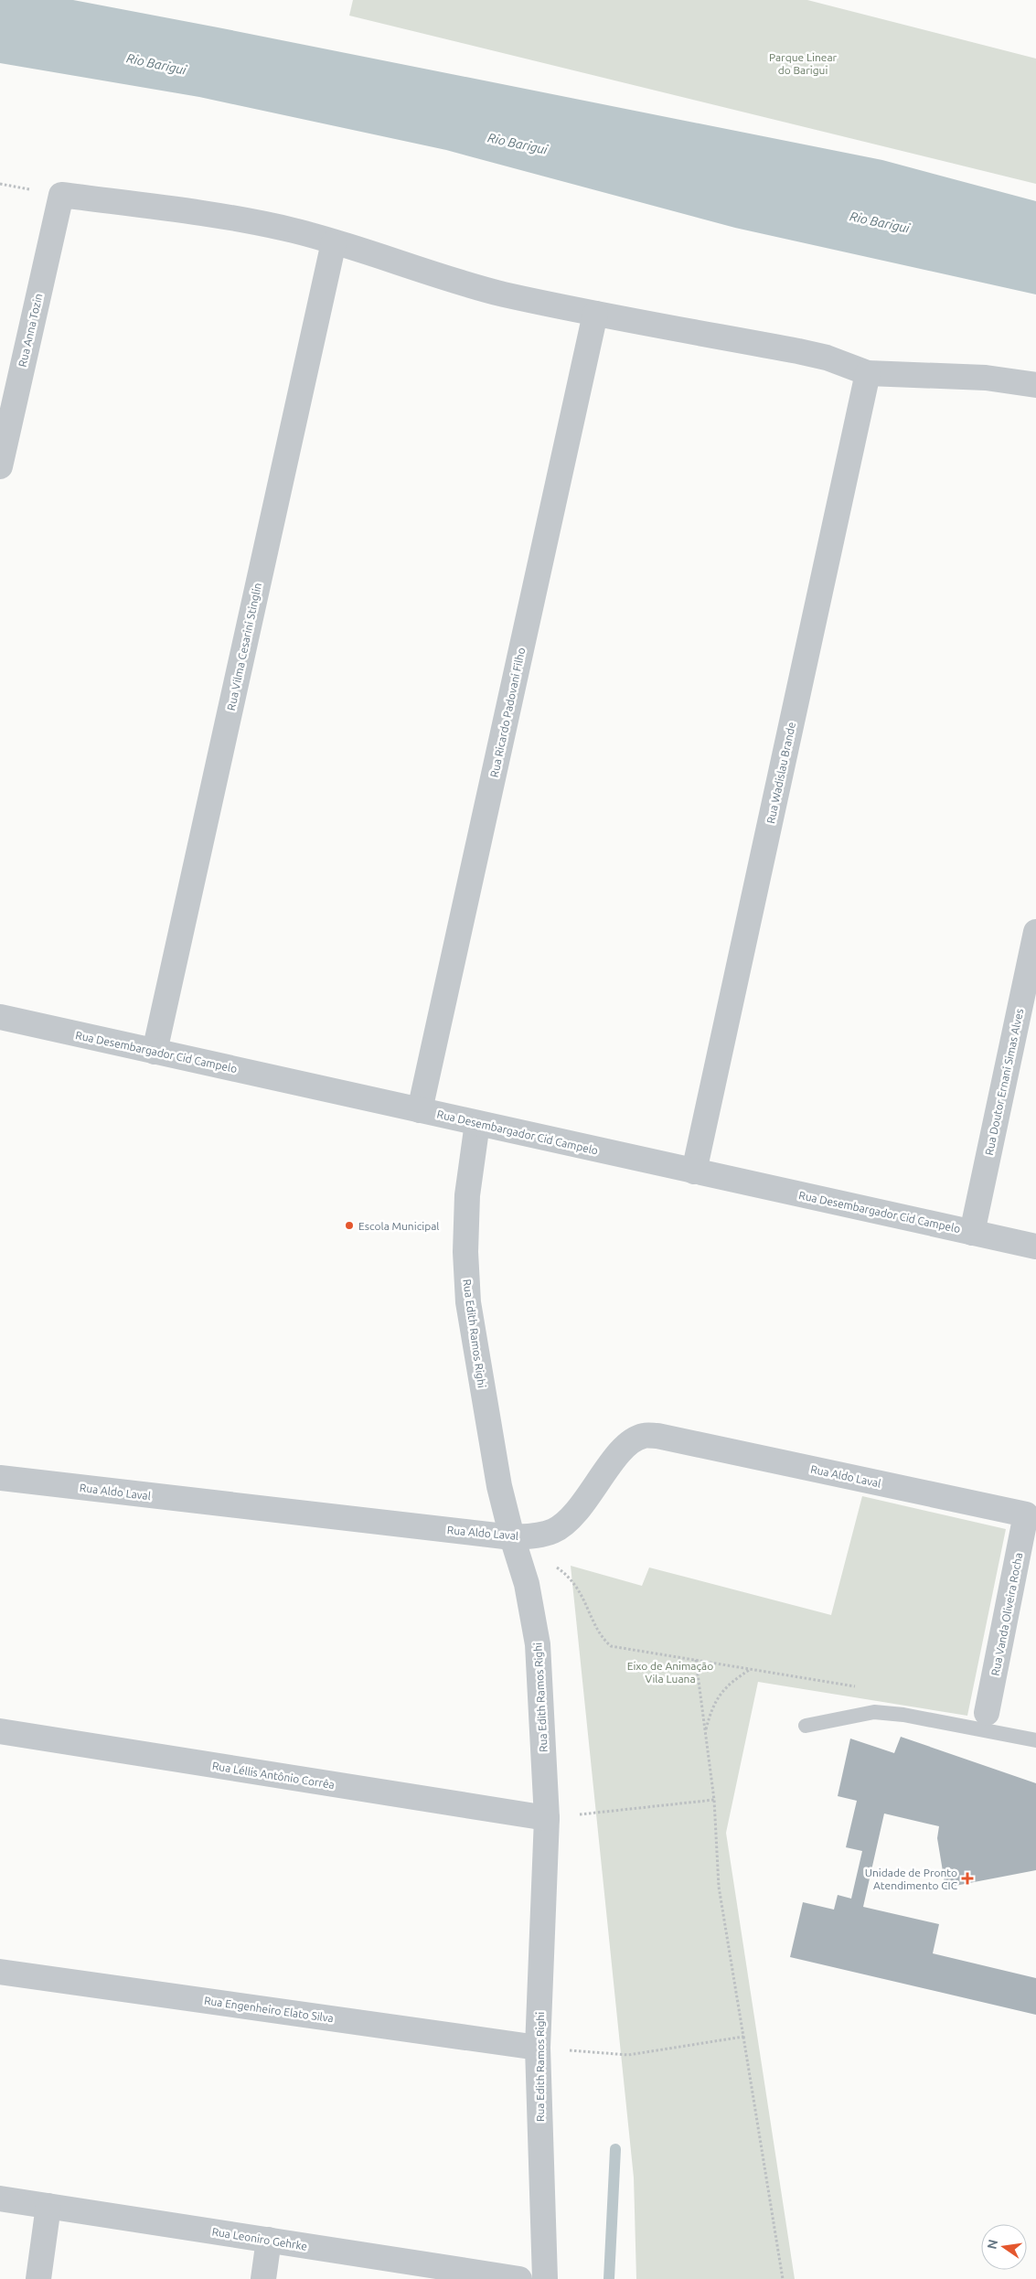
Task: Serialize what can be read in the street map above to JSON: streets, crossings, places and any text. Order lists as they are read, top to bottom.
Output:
{
  "streets": {
    "street": [
      "Rua Anna Tozin",
      "Rua Vilma Cesarini Stinglin",
      "Rua Ricardo Padovani Filho",
      "Rua Wadislau Brande",
      "Rua Desembargador Cid Campelo",
      "Rua Doutor Ernani Simas Alves",
      "Rua Edith Ramos Righi",
      "Rua Aldo Laval",
      "Rua Vanda Oliveira Rocha",
      "Rua Léllis Antônio Corrêa",
      "Rua Engenheiro Elato Silva",
      "Rua Leoniro Gehrke"
    ]
  },
  "crossings": [
    ["Rua Anna Tozin", "Rua Vilma Cesarini Stinglin"],
    ["Rua Vilma Cesarini Stinglin", "Rua Desembargador Cid Campelo"],
    ["Rua Ricardo Padovani Filho", "Rua Desembargador Cid Campelo"],
    ["Rua Wadislau Brande", "Rua Desembargador Cid Campelo"],
    ["Rua Desembargador Cid Campelo", "Rua Doutor Ernani Simas Alves"],
    ["Rua Desembargador Cid Campelo", "Rua Edith Ramos Righi"],
    ["Rua Edith Ramos Righi", "Rua Aldo Laval"],
    ["Rua Edith Ramos Righi", "Rua Léllis Antônio Corrêa"],
    ["Rua Edith Ramos Righi", "Rua Engenheiro Elato Silva"],
    ["Rua Aldo Laval", "Rua Vanda Oliveira Rocha"]
  ],
  "water": ["Rio Barigui"],
  "parks": ["Parque Linear do Barigui", "Eixo de Animação Vila Luana"],
  "places": {
    "other": ["Escola Municipal"],
    "health": ["Unidade de Pronto Atendimento CIC"]
  },
  "north": "left"
}
